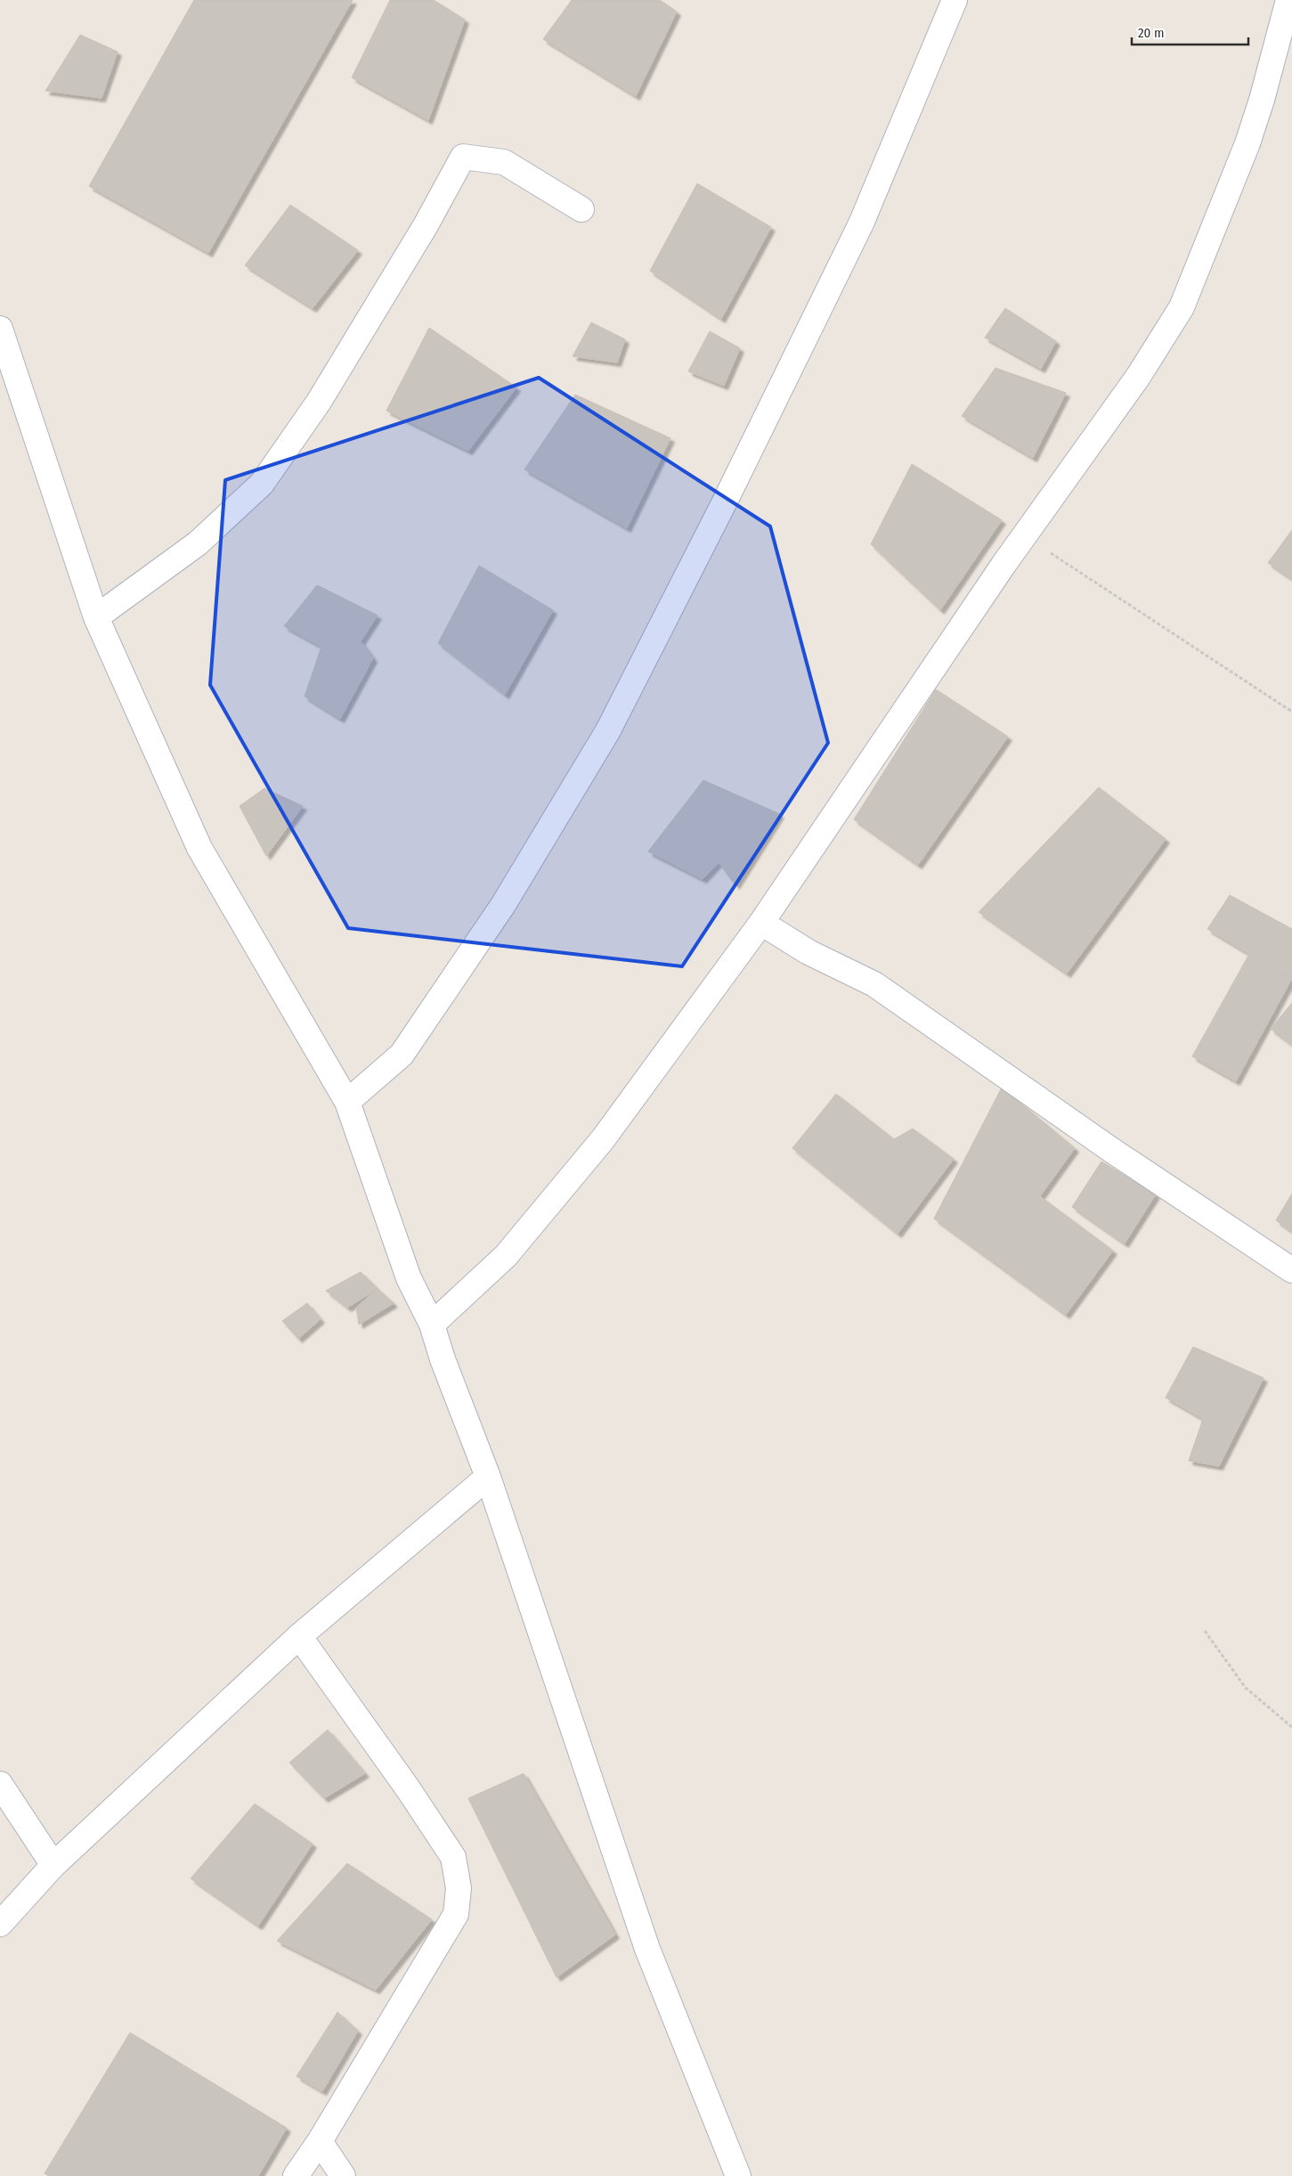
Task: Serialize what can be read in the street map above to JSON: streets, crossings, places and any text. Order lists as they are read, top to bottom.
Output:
{
  "scale_bar": "20 m"
}
